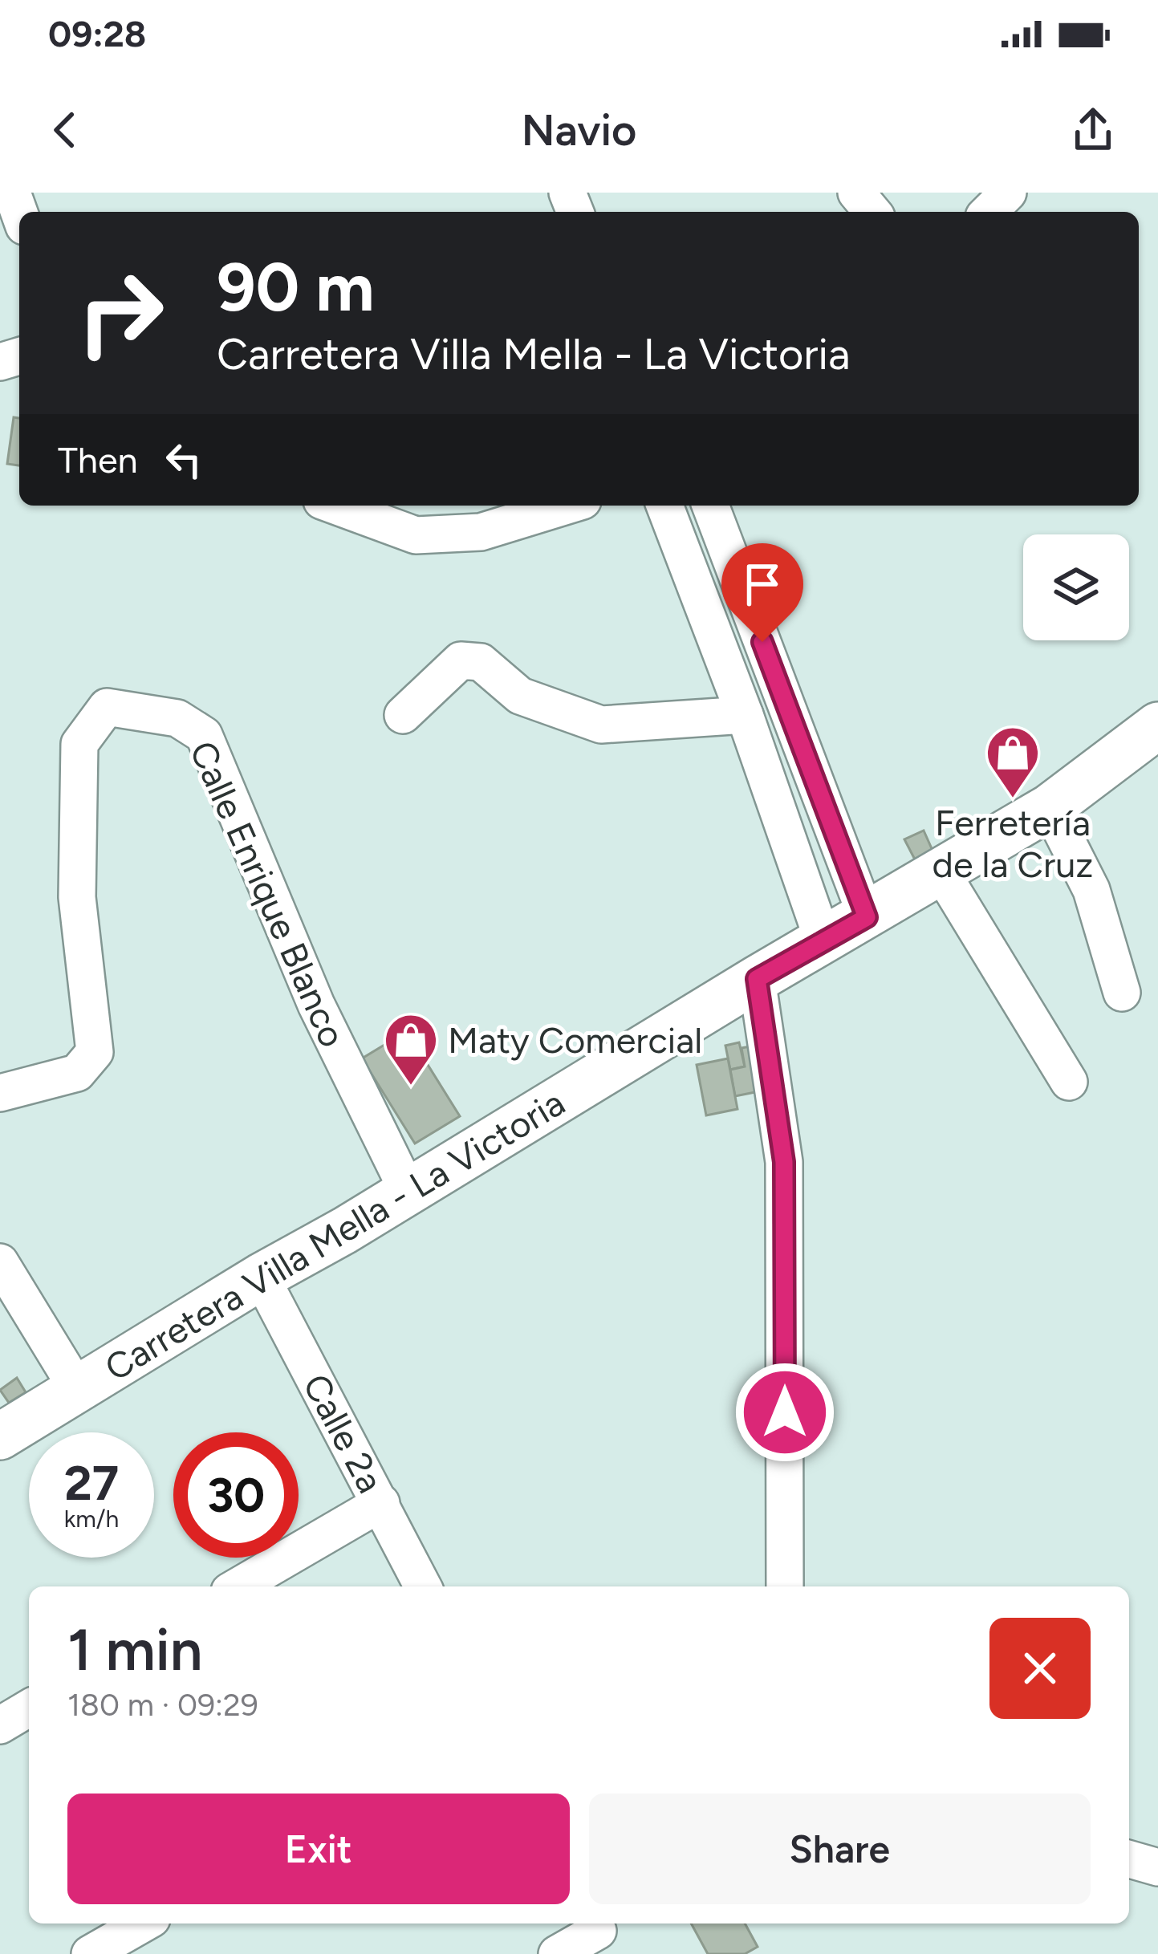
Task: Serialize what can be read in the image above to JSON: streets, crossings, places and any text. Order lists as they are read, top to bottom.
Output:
{
  "streets": {
    "main road": ["Carretera Villa Mella - La Victoria"],
    "street": ["Calle Enrique Blanco", "Calle 2a"]
  },
  "crossings": [
    ["Calle Enrique Blanco", "Carretera Villa Mella - La Victoria"],
    ["Carretera Villa Mella - La Victoria", "Calle 2a"]
  ],
  "places": {
    "shop": ["Ferretería de la Cruz", "Maty Comercial"]
  },
  "page": {
    "status": "09:28",
    "header": "Navio",
    "turn": ["90 m", "Carretera Villa Mella - La Victoria"],
    "then": "Then",
    "speed": "27 km/h",
    "limit": "30",
    "heading": ["1 min", "180 m · 09:29"],
    "buttons": ["Exit", "Share"]
  }
}
